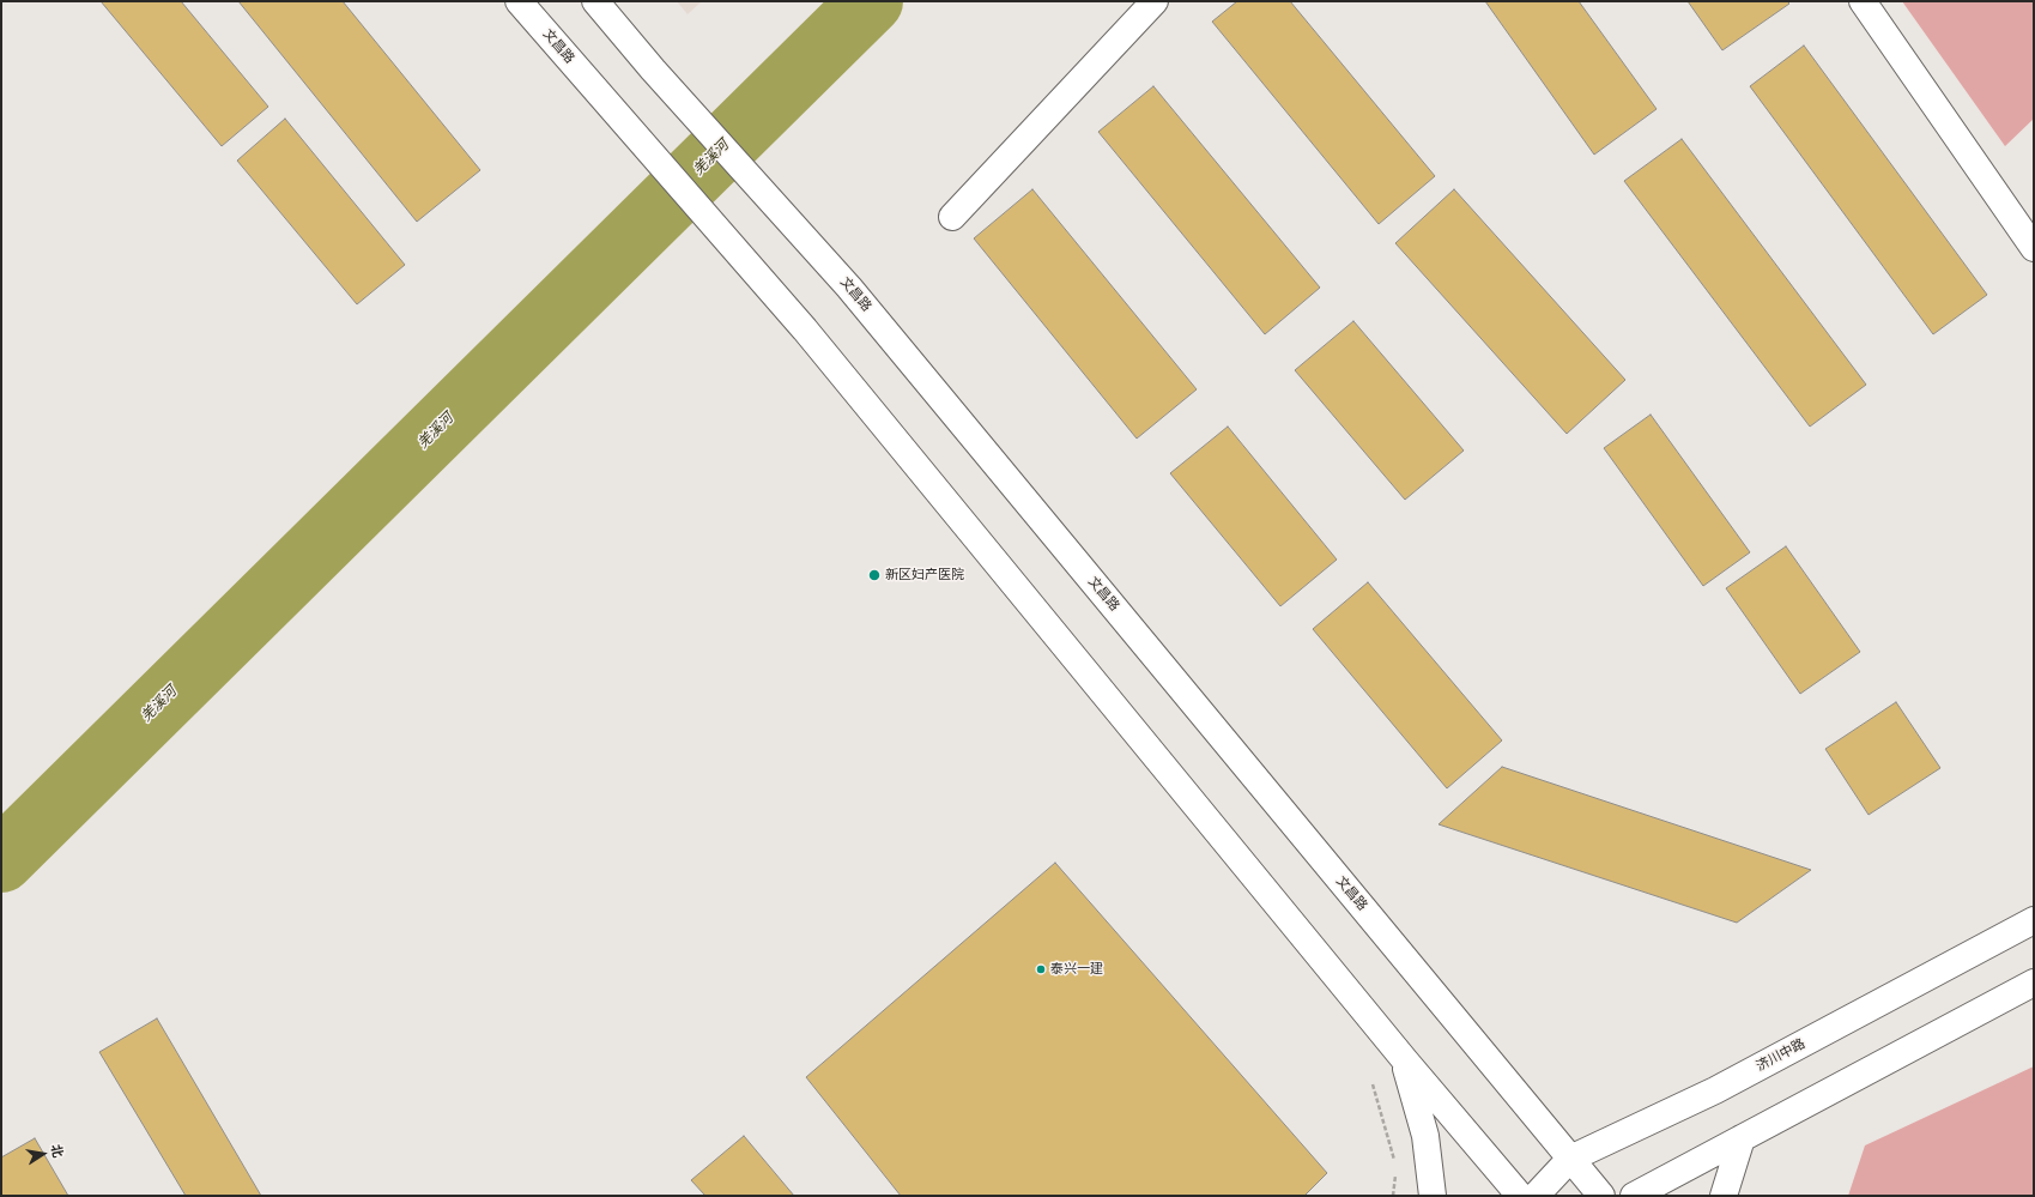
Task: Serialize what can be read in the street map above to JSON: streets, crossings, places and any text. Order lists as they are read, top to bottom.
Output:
{
  "streets": {
    "main road": ["文昌路", "济川中路"]
  },
  "crossings": [
    ["文昌路", "济川中路"]
  ],
  "water": ["羌溪河"],
  "places": ["新区妇产医院", "泰兴一建"],
  "north": "right"
}
